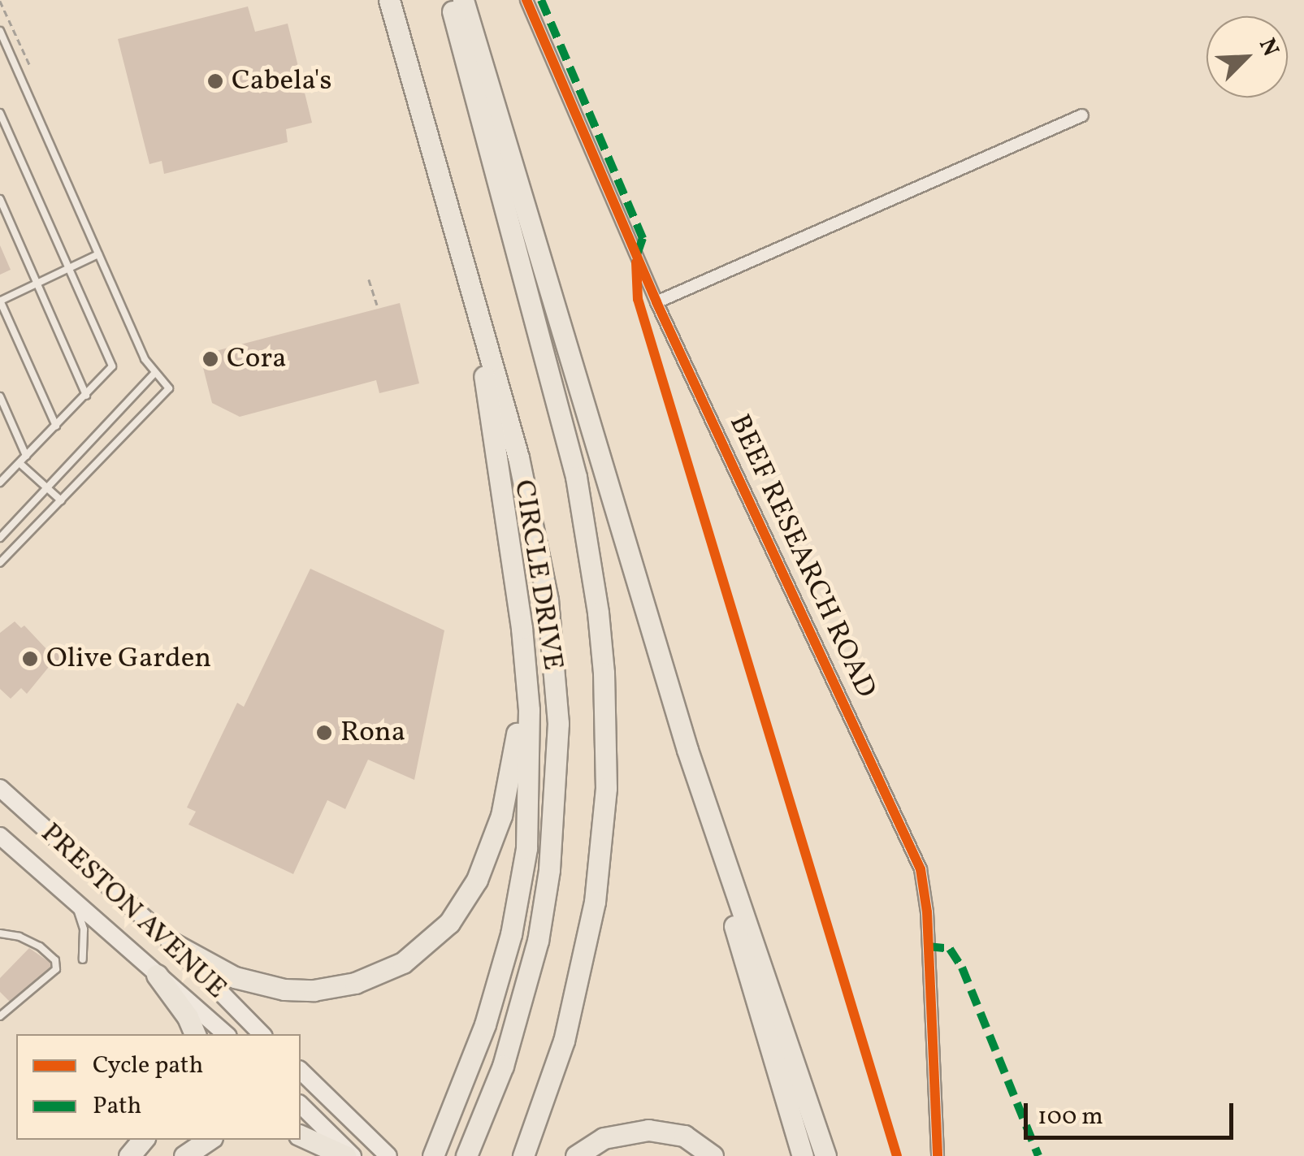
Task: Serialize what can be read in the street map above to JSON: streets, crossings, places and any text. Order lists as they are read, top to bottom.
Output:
{
  "streets": {
    "highway": ["CIRCLE DRIVE"],
    "main road": ["PRESTON AVENUE"],
    "street": ["BEEF RESEARCH ROAD"]
  },
  "places": [
    "Cabela's",
    "Cora",
    "Olive Garden",
    "Rona"
  ],
  "legend": ["Cycle path", "Path"],
  "scale_bar": "100 m",
  "north": "top right"
}
